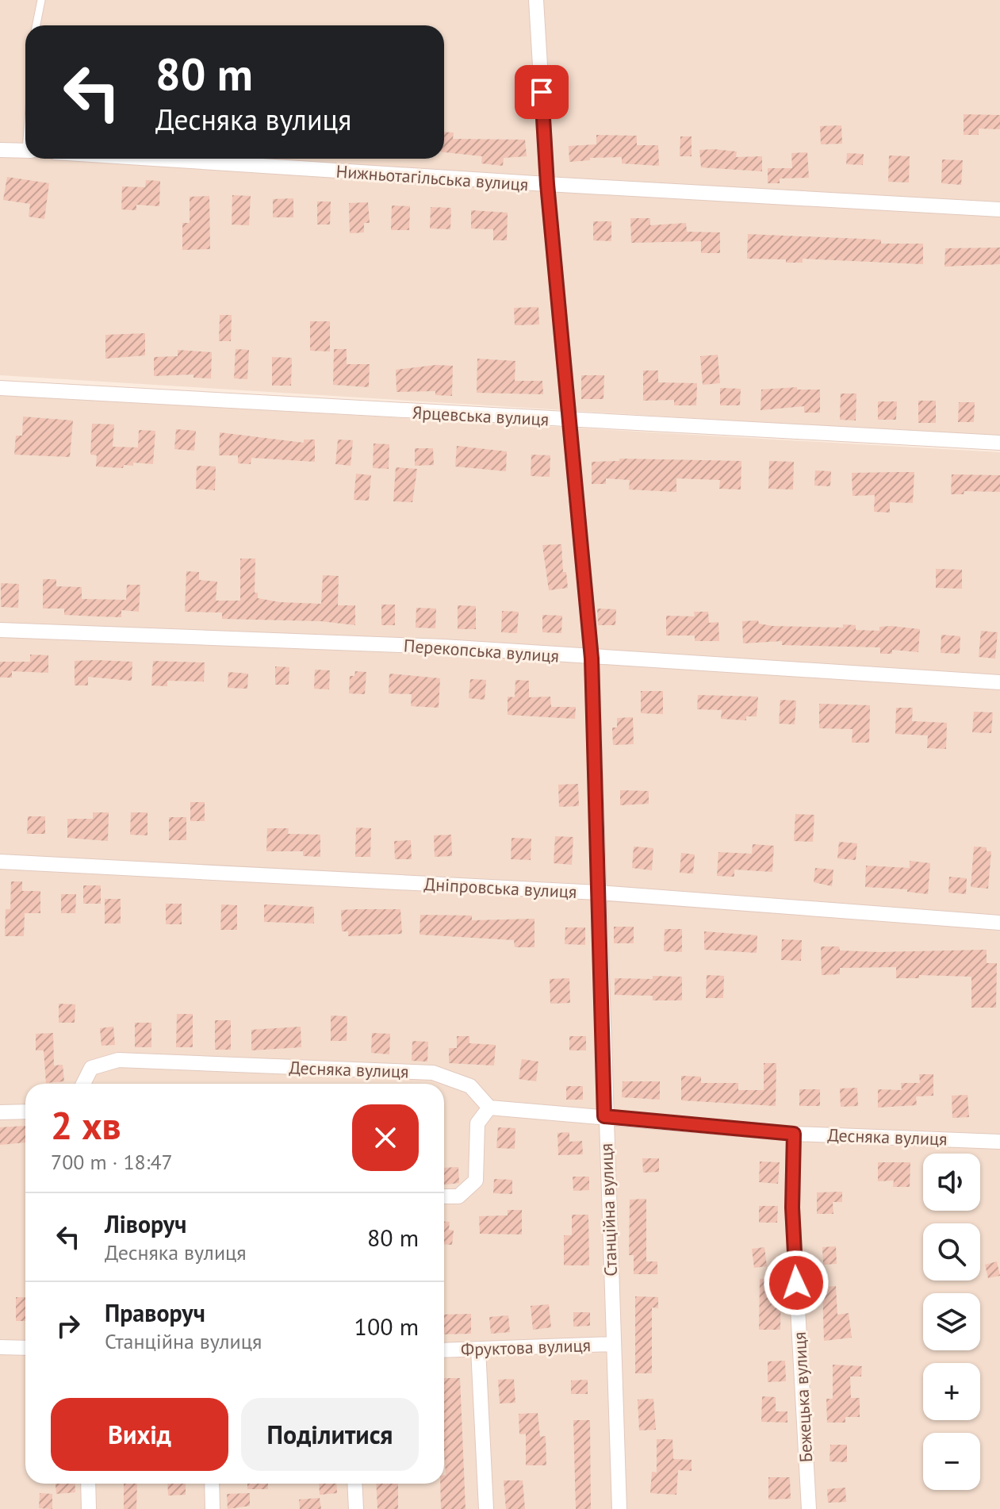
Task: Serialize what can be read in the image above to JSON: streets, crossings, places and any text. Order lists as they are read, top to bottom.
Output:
{
  "streets": {
    "street": [
      "Нижньотагільська вулиця",
      "Ярцевська вулиця",
      "Перекопська вулиця",
      "Дніпровська вулиця",
      "Десняка вулиця",
      "Станційна вулиця",
      "Фруктова вулиця",
      "Бежецька вулиця"
    ]
  },
  "crossings": [
    ["Нижньотагільська вулиця", "Станційна вулиця"],
    ["Ярцевська вулиця", "Станційна вулиця"],
    ["Перекопська вулиця", "Станційна вулиця"],
    ["Дніпровська вулиця", "Станційна вулиця"],
    ["Десняка вулиця", "Станційна вулиця"],
    ["Десняка вулиця", "Бежецька вулиця"],
    ["Станційна вулиця", "Фруктова вулиця"]
  ],
  "page": {
    "turn": ["80 m", "Десняка вулиця"],
    "heading": ["2 хв", "700 m · 18:47"],
    "map_buttons": ["+", "−"],
    "list": [
      {
        "name": "Ліворуч",
        "note": "Десняка вулиця",
        "value": "80 m"
      },
      {
        "name": "Праворуч",
        "note": "Станційна вулиця",
        "value": "100 m"
      }
    ],
    "buttons": ["Вихід", "Поділитися"]
  }
}
